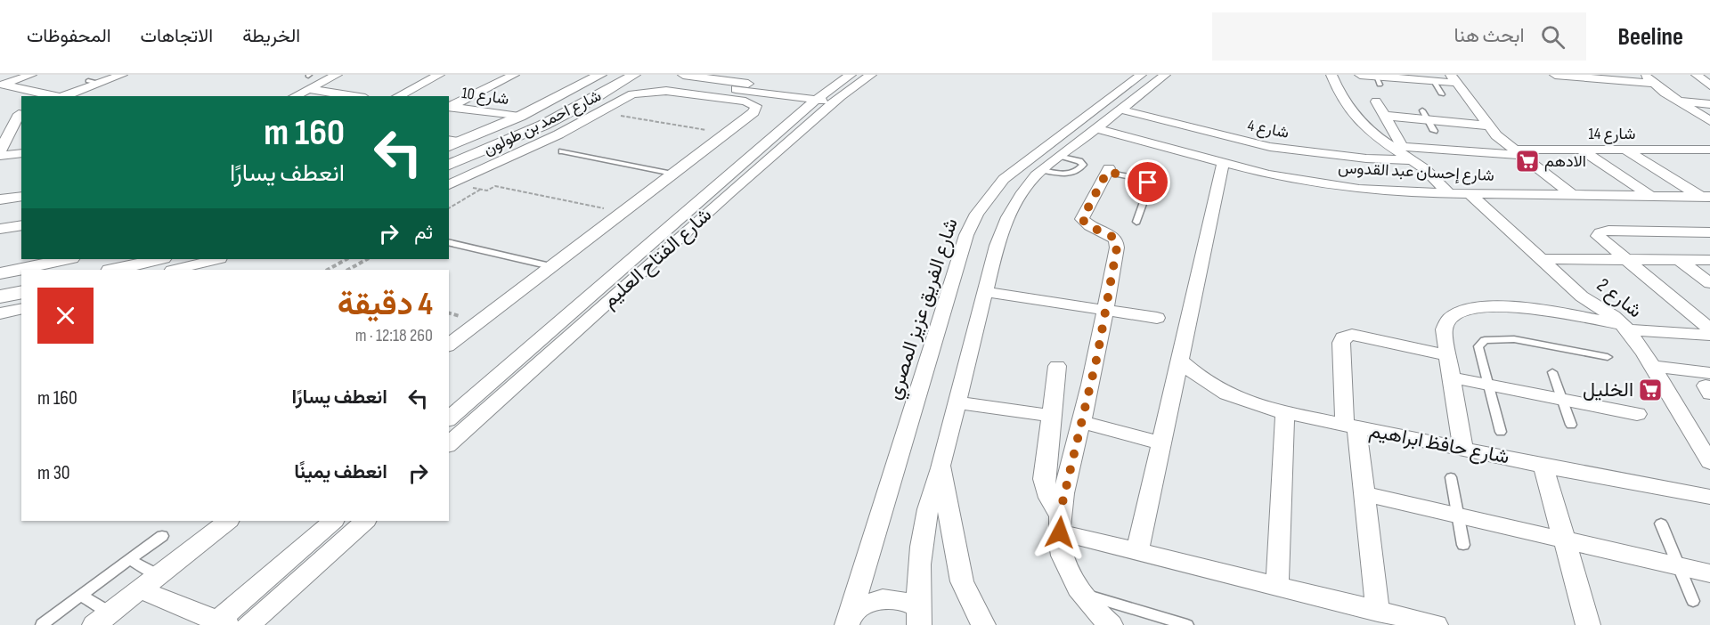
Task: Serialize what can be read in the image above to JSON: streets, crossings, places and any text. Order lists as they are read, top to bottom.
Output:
{
  "streets": {
    "street": [
      "شارع 10",
      "شارع احمد بن طولون",
      "شارع 4",
      "شارع 14",
      "شارع إحسان عبد القدوس",
      "شارع الفتاح العليم",
      "شارع 2",
      "شارع الفريق عزيز المصري",
      "شارع حافظ ابراهيم"
    ]
  },
  "crossings": [
    ["شارع 10", "شارع احمد بن طولون"],
    ["شارع إحسان عبد القدوس", "شارع 2"]
  ],
  "places": {
    "supermarket": ["الادهم", "الخليل"]
  },
  "page": {
    "header": "Beeline",
    "search": "ابحث هنا",
    "nav": ["الخريطة", "الاتجاهات", "المحفوظات"],
    "turn": ["160 m", "انعطف يسارًا"],
    "then": "ثم",
    "heading": ["4 دقيقة", "260 m · 12:18"],
    "list": [
      {
        "name": "انعطف يسارًا",
        "value": "160 m"
      },
      {
        "name": "انعطف يمينًا",
        "value": "30 m"
      }
    ]
  }
}
